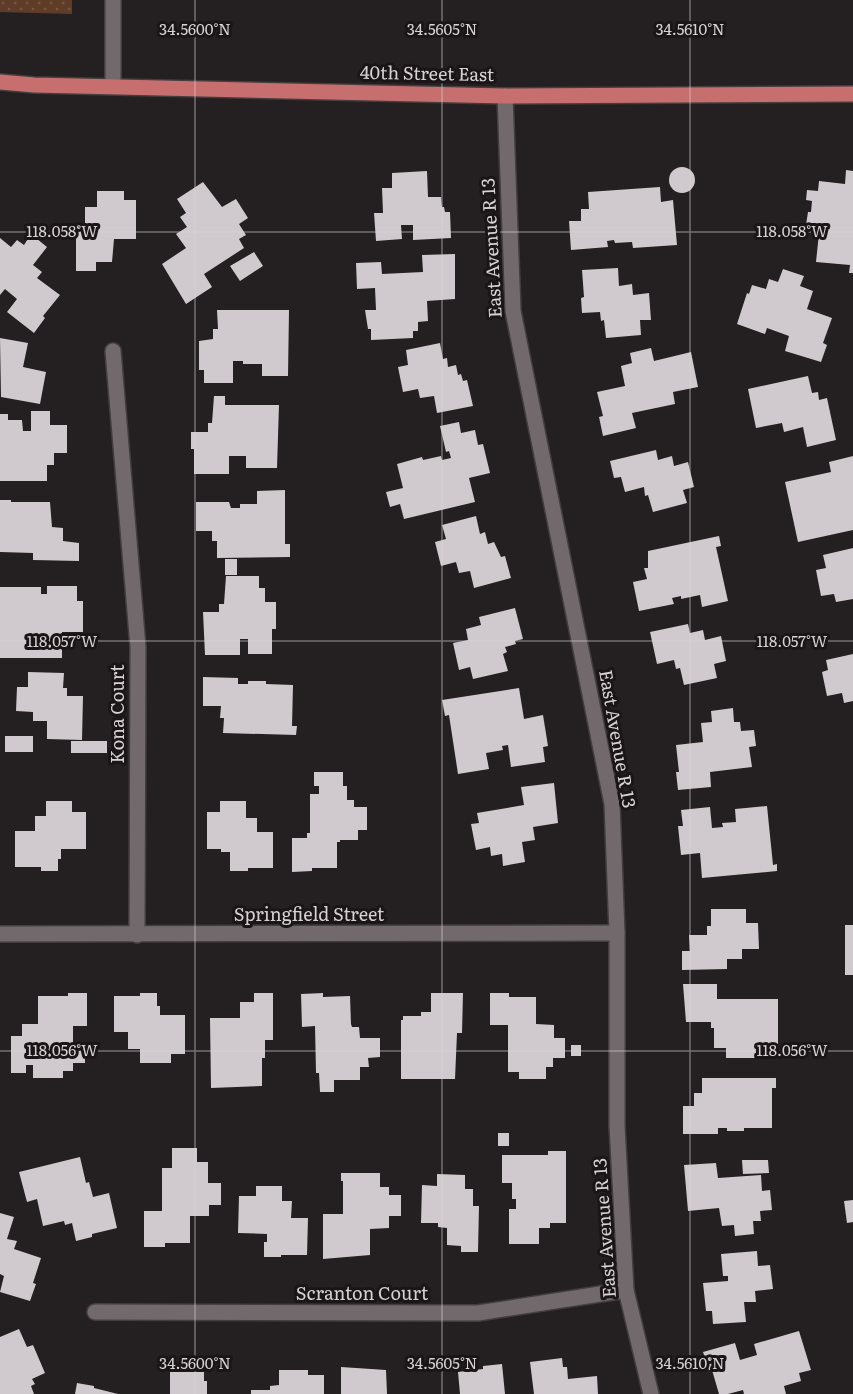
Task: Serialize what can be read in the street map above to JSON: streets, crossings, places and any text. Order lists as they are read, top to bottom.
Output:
{
  "streets": {
    "main road": ["40th Street East"],
    "street": [
      "East Avenue R 13",
      "Kona Court",
      "Springfield Street",
      "Scranton Court"
    ]
  },
  "crossings": [
    ["40th Street East", "East Avenue R 13"],
    ["East Avenue R 13", "Springfield Street"],
    ["East Avenue R 13", "Scranton Court"],
    ["Kona Court", "Springfield Street"]
  ],
  "coordinates": [
    "34.5600°N",
    "34.5605°N",
    "34.5610°N",
    "118.058°W",
    "118.057°W",
    "118.056°W"
  ]
}
